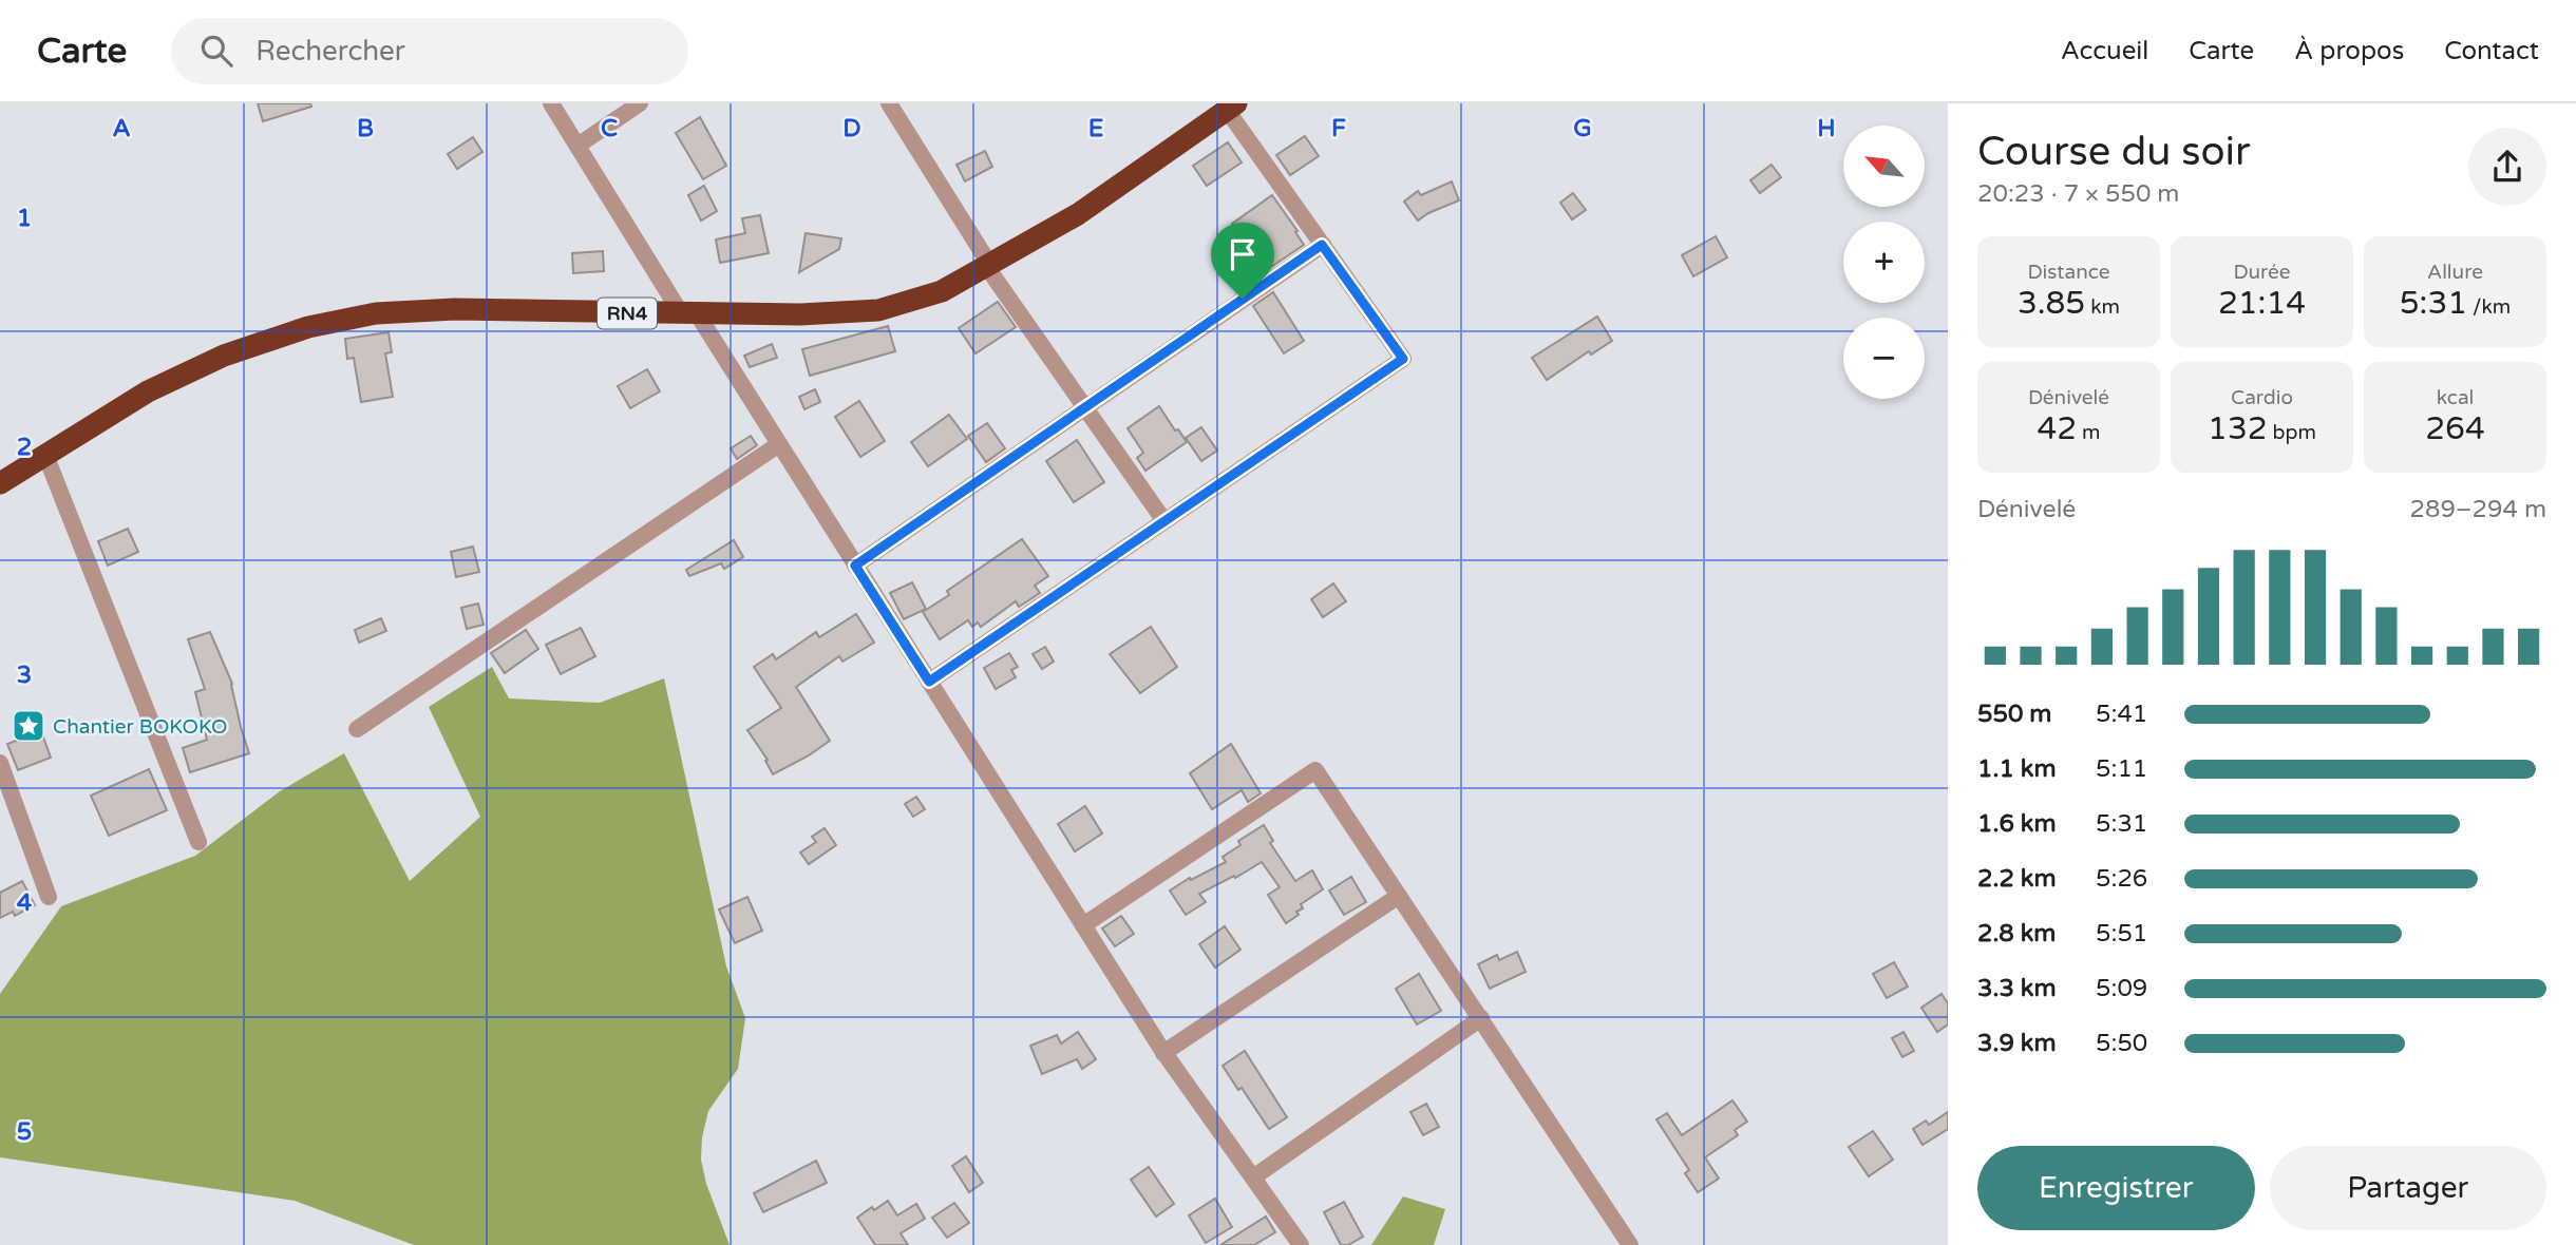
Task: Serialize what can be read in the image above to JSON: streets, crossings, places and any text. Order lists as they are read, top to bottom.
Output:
{
  "streets": {
    "highway": ["RN4"]
  },
  "places": {
    "place": ["Chantier BOKOKO"]
  },
  "north": "top left",
  "page": {
    "header": "Carte",
    "search": "Rechercher",
    "nav": [
      "Accueil",
      "Carte",
      "À propos",
      "Contact"
    ],
    "heading": ["Course du soir", "20:23 · 7 × 550 m"],
    "map_buttons": ["+", "−"],
    "stats": [
      ["Distance", "3.85 km"],
      ["Durée", "21:14"],
      ["Allure", "5:31 /km"],
      ["Dénivelé", "42 m"],
      ["Cardio", "132 bpm"],
      ["kcal", "264"]
    ],
    "chart": ["Dénivelé", "289–294 m"],
    "list": [
      {
        "name": "550 m",
        "note": "5:41"
      },
      {
        "name": "1.1 km",
        "note": "5:11"
      },
      {
        "name": "1.6 km",
        "note": "5:31"
      },
      {
        "name": "2.2 km",
        "note": "5:26"
      },
      {
        "name": "2.8 km",
        "note": "5:51"
      },
      {
        "name": "3.3 km",
        "note": "5:09"
      },
      {
        "name": "3.9 km",
        "note": "5:50"
      }
    ],
    "buttons": ["Enregistrer", "Partager"]
  },
  "grid": {
    "columns": [
      "A",
      "B",
      "C",
      "D",
      "E",
      "F",
      "G",
      "H"
    ],
    "rows": [
      "1",
      "2",
      "3",
      "4",
      "5"
    ]
  }
}
